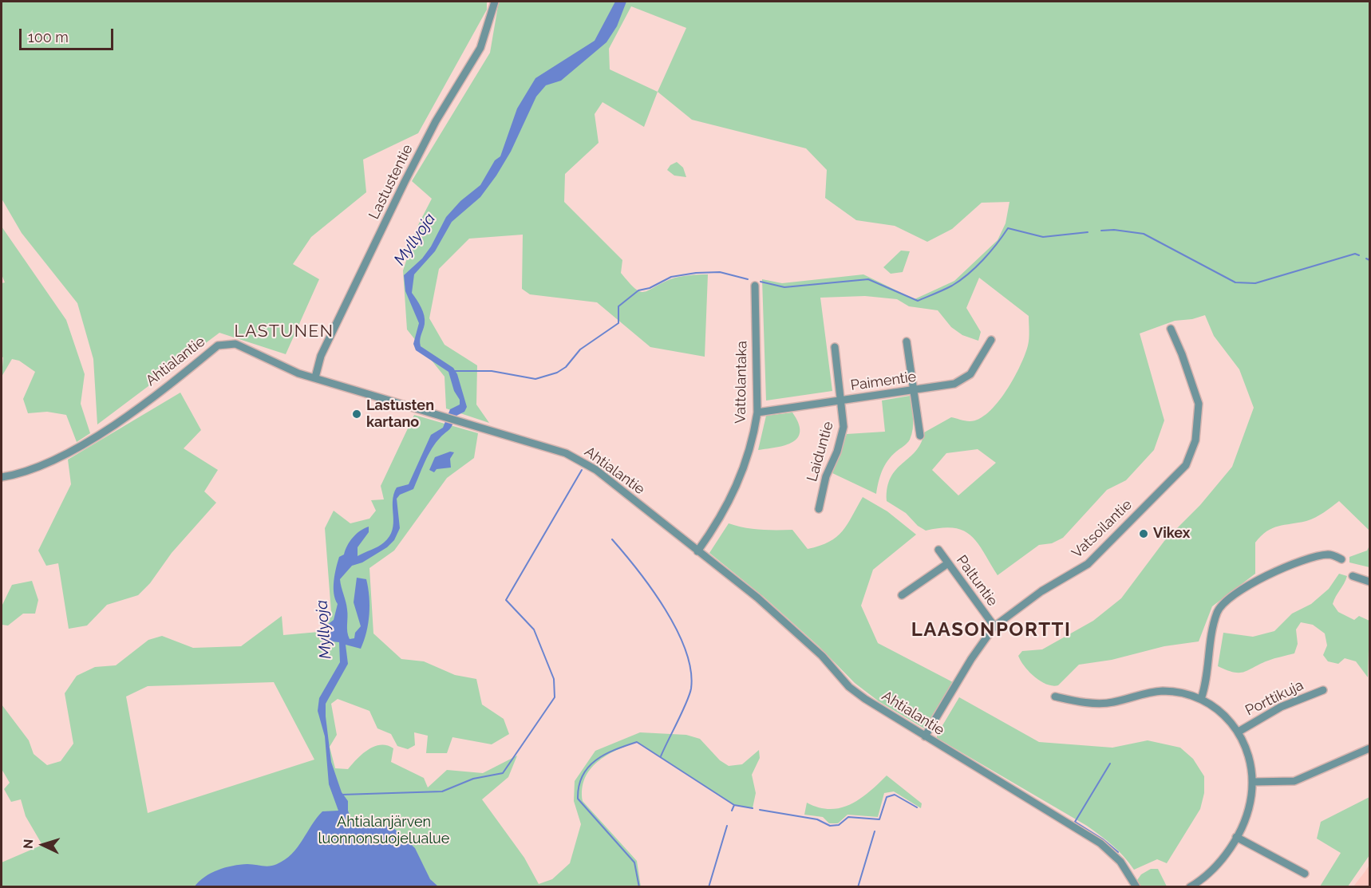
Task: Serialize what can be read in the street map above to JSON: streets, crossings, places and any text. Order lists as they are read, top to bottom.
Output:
{
  "streets": {
    "street": [
      "Lastustentie",
      "Ahtialantie",
      "Paimentie",
      "Vattolantaka",
      "Laiduntie",
      "Vatsoilantie",
      "Paltuntie",
      "Porttikuja"
    ]
  },
  "crossings": [
    ["Lastustentie", "Ahtialantie"],
    ["Ahtialantie", "Vattolantaka"],
    ["Ahtialantie", "Vatsoilantie"],
    ["Paimentie", "Vattolantaka"],
    ["Paimentie", "Laiduntie"],
    ["Vatsoilantie", "Paltuntie"]
  ],
  "districts": ["LASTUNEN", "LAASONPORTTI"],
  "water": ["Myllyoja"],
  "parks": ["Ahtialanjärven luonnonsuojelualue"],
  "places": ["Lastusten kartano", "Vikex"],
  "scale_bar": "100 m",
  "north": "left"
}
